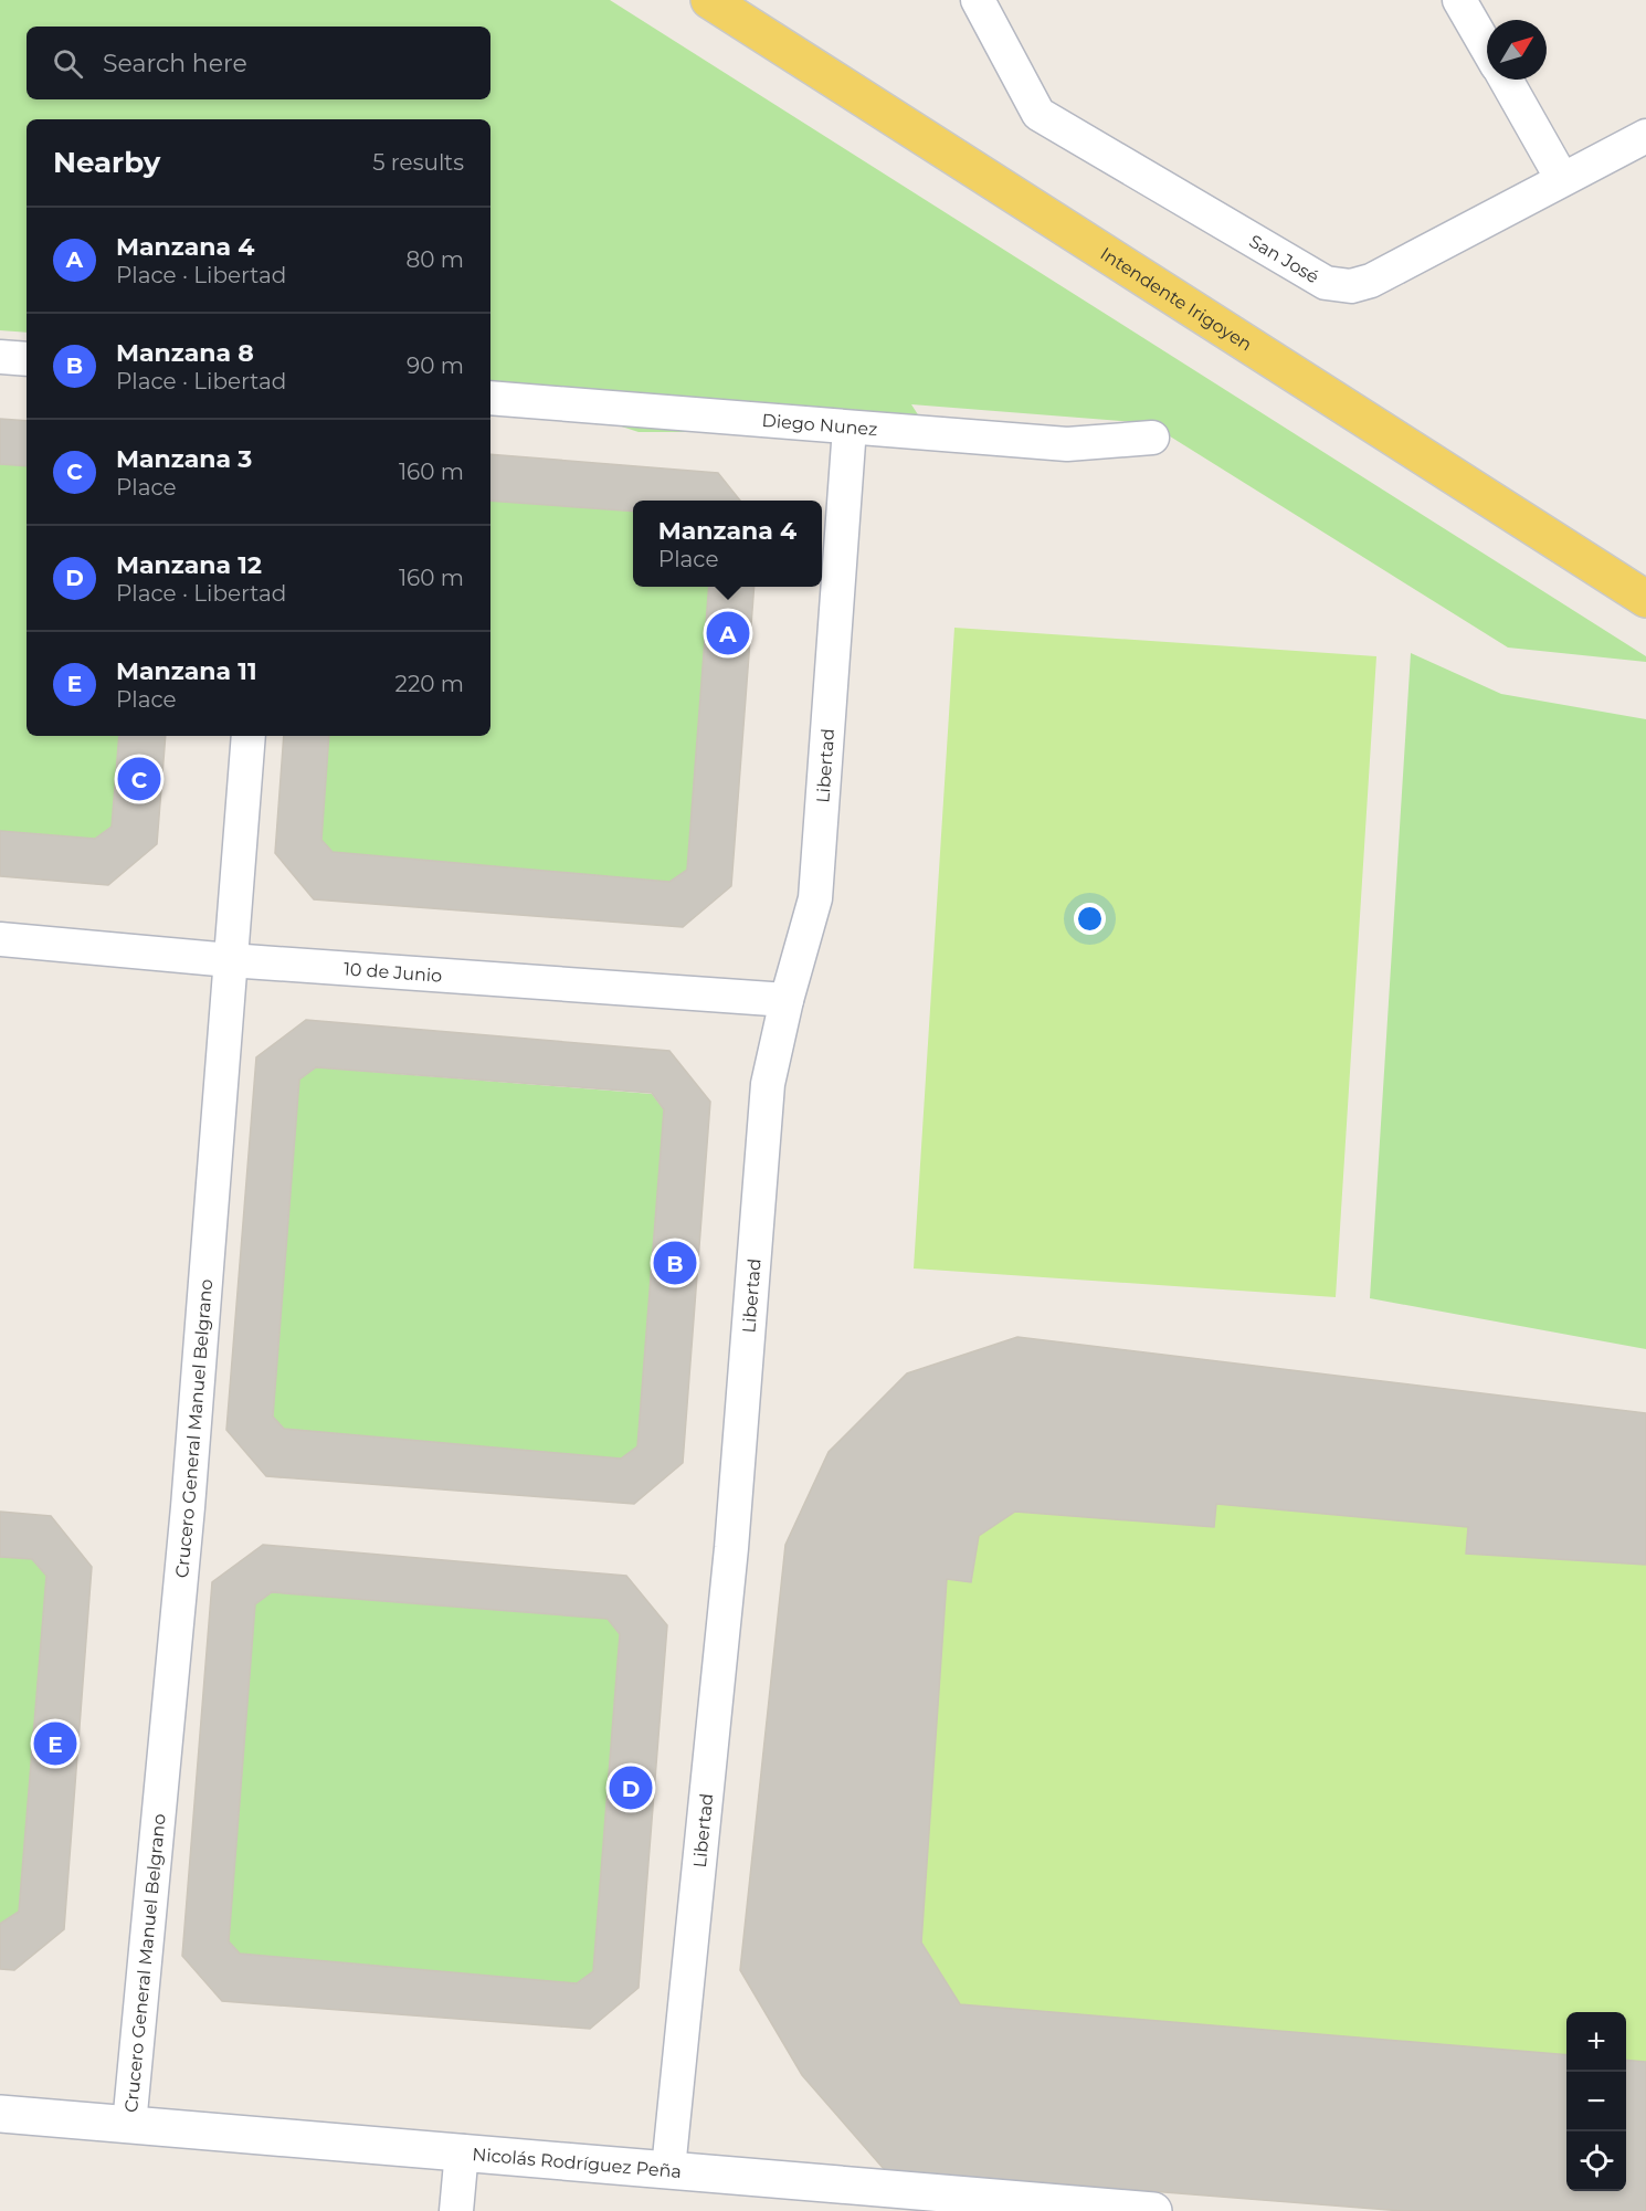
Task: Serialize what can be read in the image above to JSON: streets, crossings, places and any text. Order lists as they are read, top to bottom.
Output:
{
  "streets": {
    "main road": ["Intendente Irigoyen"],
    "street": [
      "San José",
      "Diego Nunez",
      "Libertad",
      "10 de Junio",
      "Crucero General Manuel Belgrano",
      "Nicolás Rodríguez Peña"
    ]
  },
  "crossings": [
    ["Diego Nunez", "Libertad"],
    ["Libertad", "10 de Junio"],
    ["Libertad", "Nicolás Rodríguez Peña"],
    ["10 de Junio", "Crucero General Manuel Belgrano"],
    ["Crucero General Manuel Belgrano", "Nicolás Rodríguez Peña"]
  ],
  "north": "top right",
  "page": {
    "search": "Search here",
    "heading": ["Nearby", "5 results"],
    "list": [
      {
        "mark": "A",
        "name": "Manzana 4",
        "note": "Place · Libertad",
        "value": "80 m"
      },
      {
        "mark": "B",
        "name": "Manzana 8",
        "note": "Place · Libertad",
        "value": "90 m"
      },
      {
        "mark": "C",
        "name": "Manzana 3",
        "note": "Place",
        "value": "160 m"
      },
      {
        "mark": "D",
        "name": "Manzana 12",
        "note": "Place · Libertad",
        "value": "160 m"
      },
      {
        "mark": "E",
        "name": "Manzana 11",
        "note": "Place",
        "value": "220 m"
      }
    ],
    "popup": ["Manzana 4", "Place"],
    "pins": [
      "A",
      "C",
      "B",
      "E",
      "D"
    ],
    "map_buttons": ["+", "−"]
  }
}
